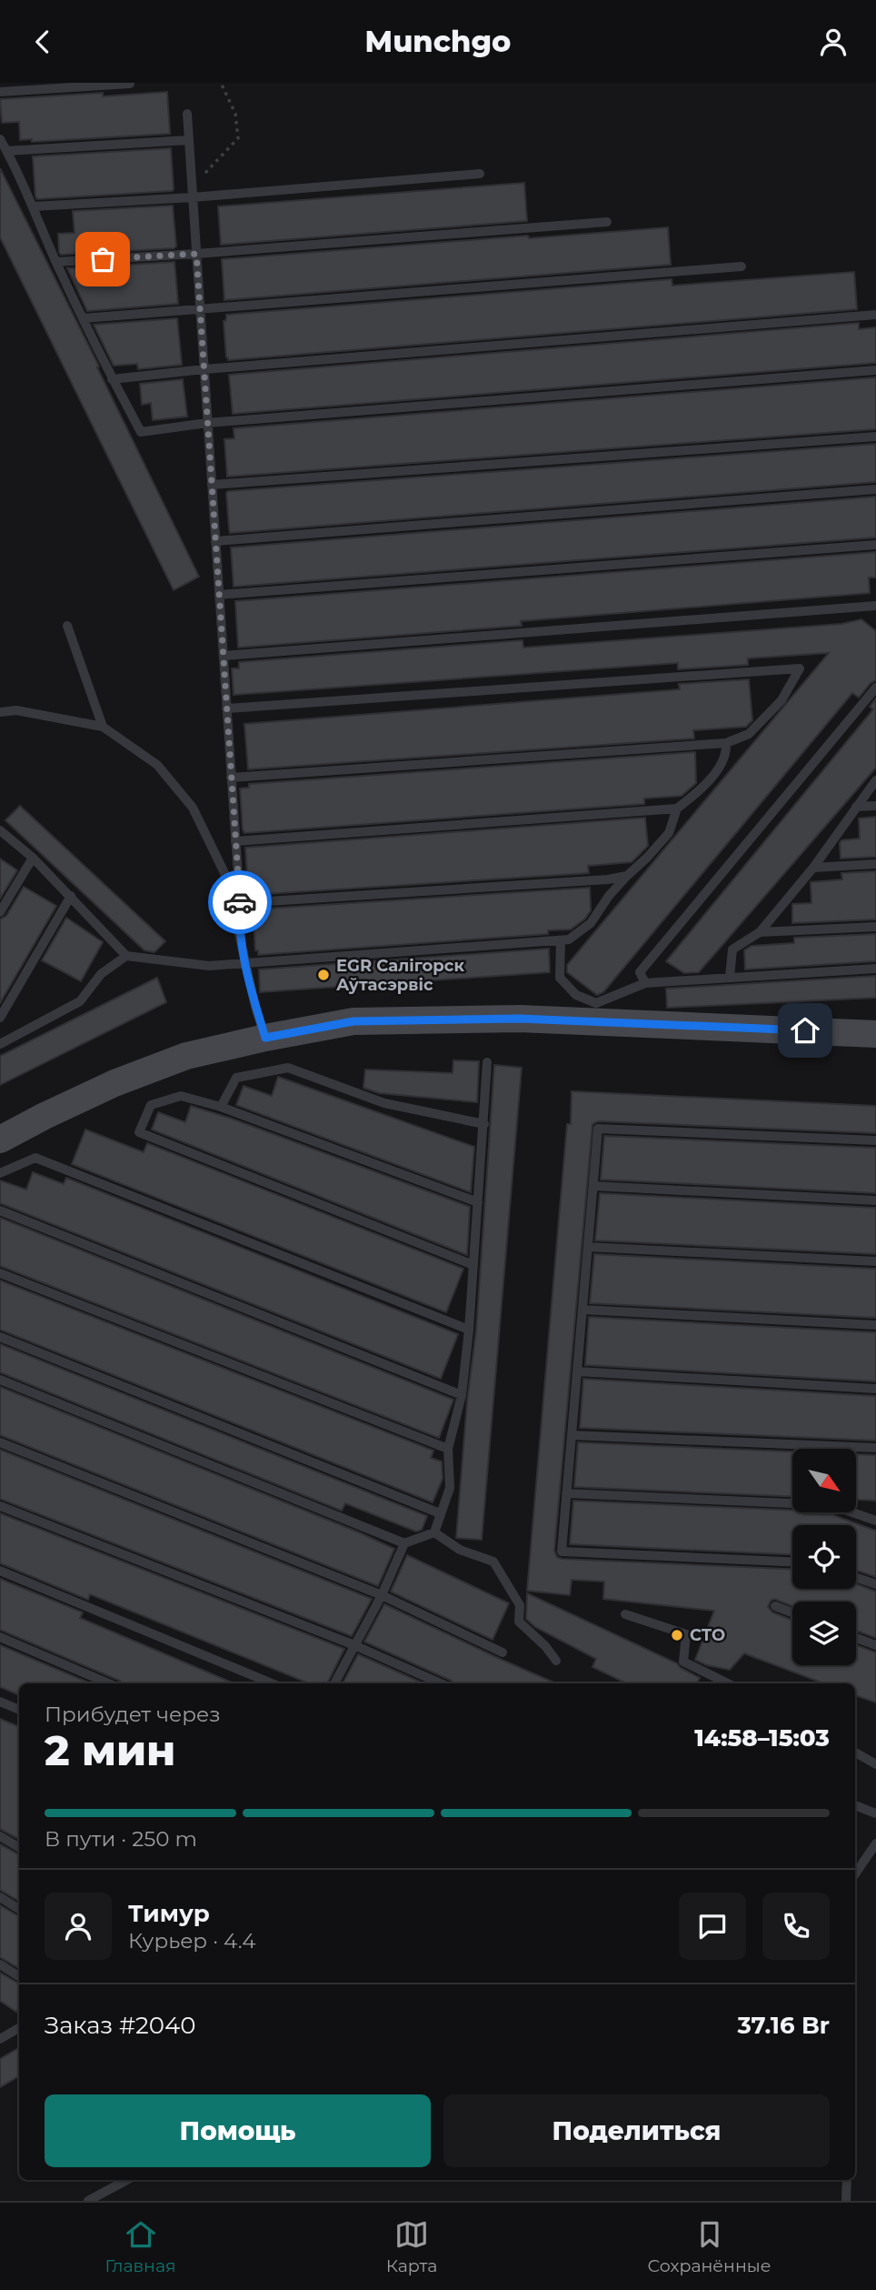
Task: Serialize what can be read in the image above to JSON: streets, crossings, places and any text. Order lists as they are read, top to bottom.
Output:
{
  "places": ["EGR Салігорск Аўтасэрвіс", "СТО"],
  "north": "bottom right",
  "page": {
    "header": "Munchgo",
    "heading": ["2 мин", "Прибудет через", "14:58–15:03"],
    "panel": [
      "Тимур",
      "Курьер · 4.4",
      "Заказ #2040",
      "37.16 Br"
    ],
    "bar": "В пути · 250 m",
    "buttons": ["Помощь", "Поделиться"],
    "tabs": ["Главная", "Карта", "Сохранённые"]
  }
}
